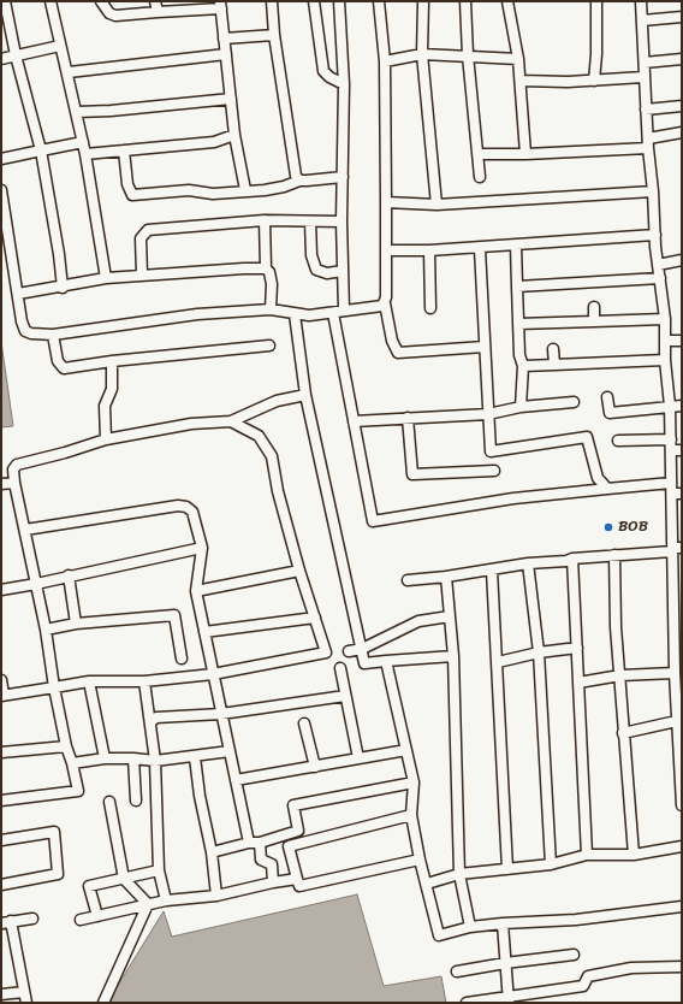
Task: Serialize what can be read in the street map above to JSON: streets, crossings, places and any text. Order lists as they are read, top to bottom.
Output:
{
  "places": ["BOB"]
}
